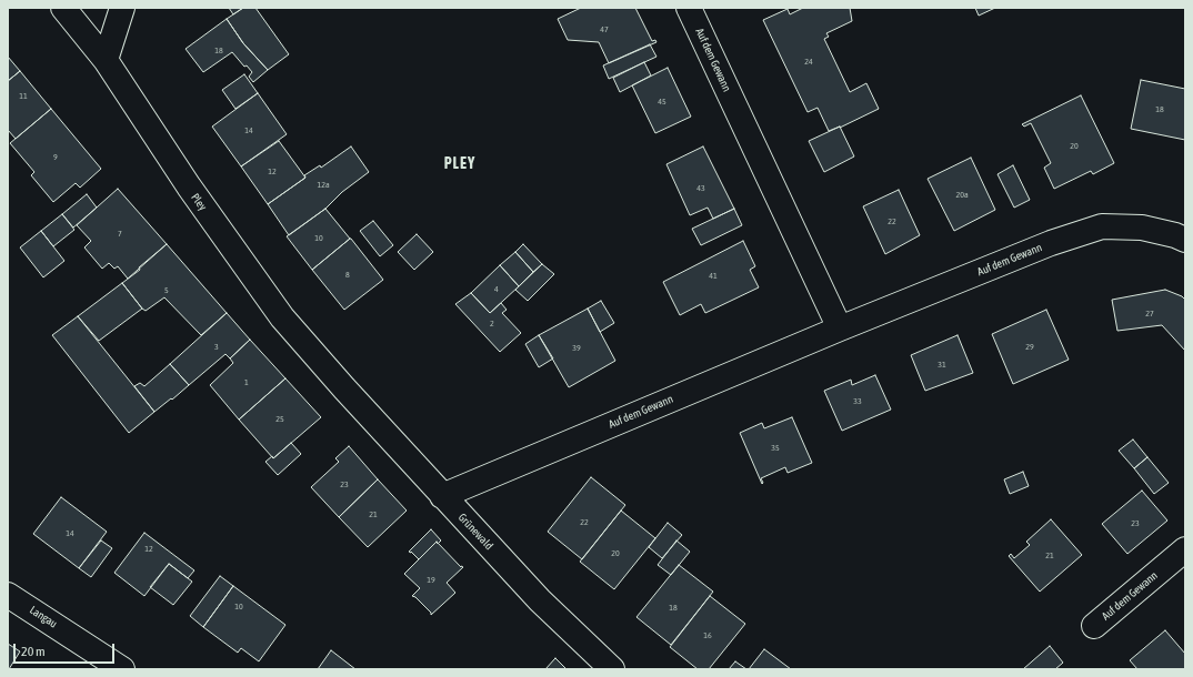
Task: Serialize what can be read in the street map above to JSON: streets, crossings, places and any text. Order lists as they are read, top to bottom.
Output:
{
  "streets": {
    "street": [
      "Auf dem Gewann",
      "Pley",
      "Grünewald",
      "Langau"
    ]
  },
  "crossings": [
    ["Auf dem Gewann", "Grünewald"],
    ["Pley", "Grünewald"]
  ],
  "districts": ["PLEY"],
  "house_numbers": [
    "47",
    "18",
    "24",
    "11",
    "45",
    "18",
    "14",
    "20",
    "9",
    "12",
    "12a",
    "43",
    "20a",
    "22",
    "7",
    "10",
    "8",
    "41",
    "4",
    "5",
    "27",
    "2",
    "3",
    "29",
    "39",
    "31",
    "1",
    "33",
    "25",
    "35",
    "23",
    "21",
    "22",
    "23",
    "14",
    "12",
    "20",
    "21",
    "19",
    "10",
    "18",
    "16"
  ],
  "scale_bar": "20 m"
}
